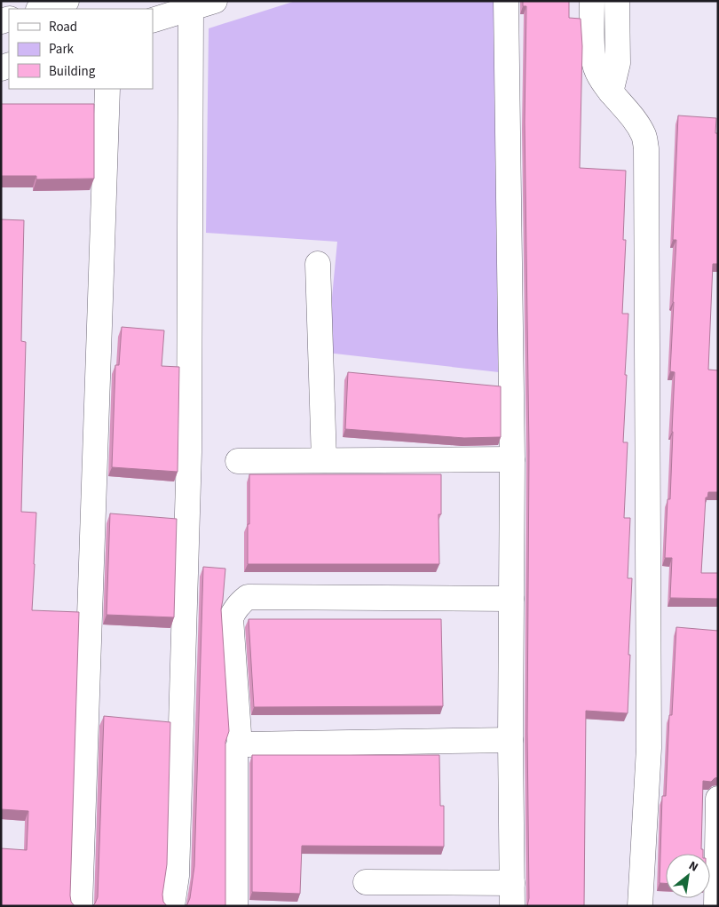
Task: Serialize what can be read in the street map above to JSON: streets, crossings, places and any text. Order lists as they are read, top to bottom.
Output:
{
  "legend": ["Road", "Park", "Building"],
  "north": "top right"
}
